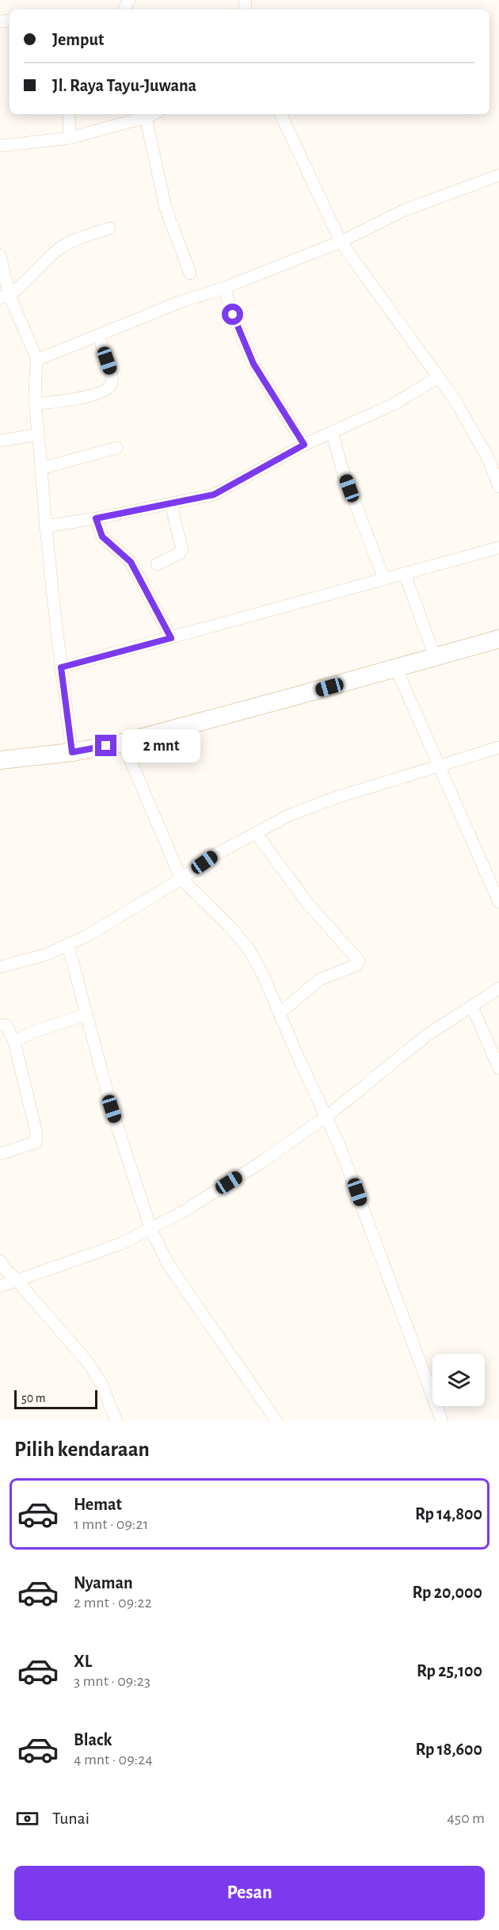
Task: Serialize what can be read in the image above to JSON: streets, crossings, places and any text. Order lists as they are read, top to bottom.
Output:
{
  "scale_bar": "50 m",
  "page": {
    "banner": ["Jemput", "Jl. Raya Tayu-Juwana"],
    "bubble": "2 mnt",
    "scale": "50 m",
    "heading": "Pilih kendaraan",
    "list": [
      {
        "name": "Hemat",
        "note": "1 mnt · 09:21",
        "value": "Rp 14,800"
      },
      {
        "name": "Nyaman",
        "note": "2 mnt · 09:22",
        "value": "Rp 20,000"
      },
      {
        "name": "XL",
        "note": "3 mnt · 09:23",
        "value": "Rp 25,100"
      },
      {
        "name": "Black",
        "note": "4 mnt · 09:24",
        "value": "Rp 18,600"
      }
    ],
    "pay": ["Tunai", "450 m"],
    "buttons": "Pesan"
  }
}
